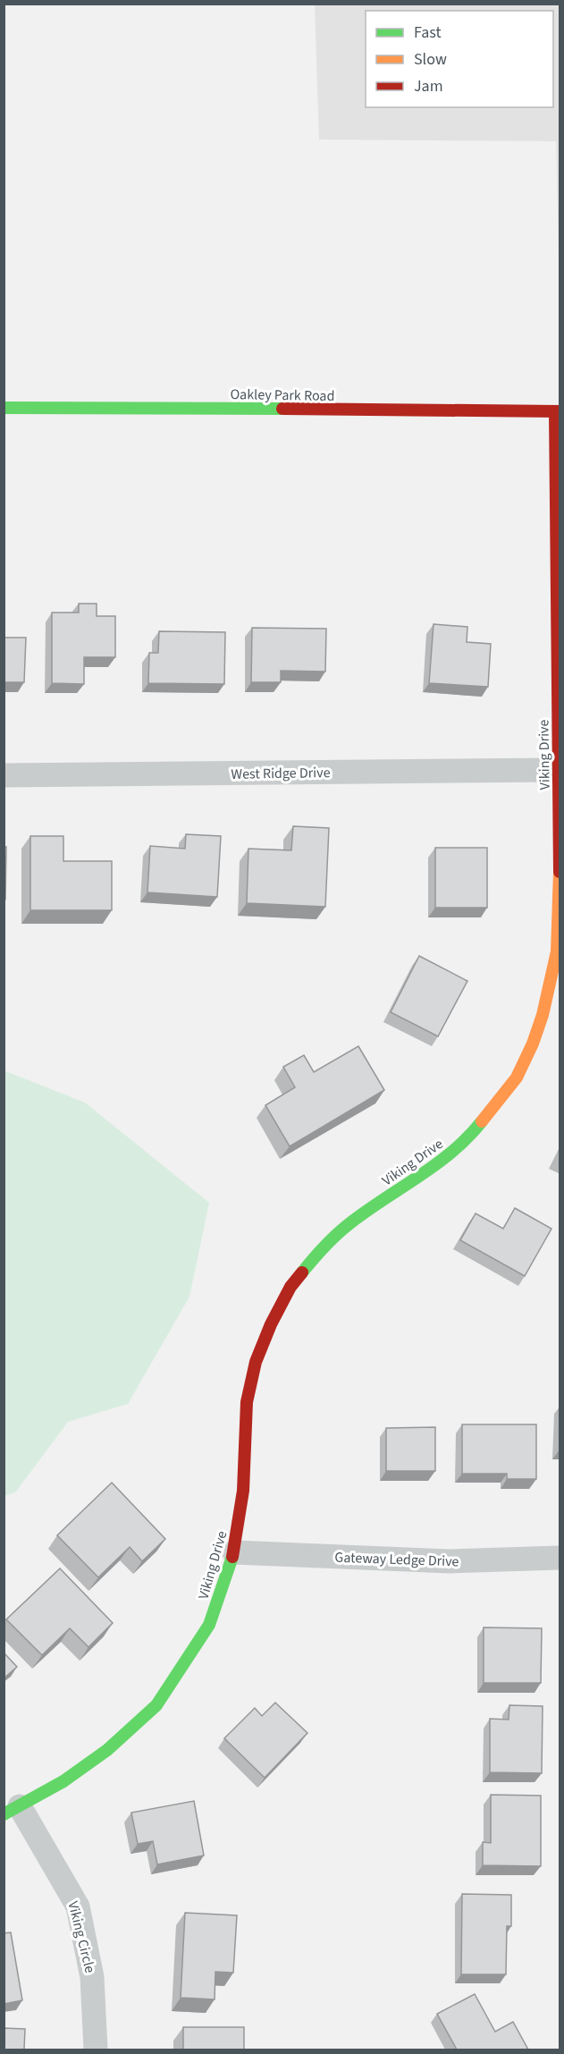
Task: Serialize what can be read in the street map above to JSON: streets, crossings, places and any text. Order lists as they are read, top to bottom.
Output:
{
  "streets": {
    "street": [
      "Oakley Park Road",
      "Viking Drive",
      "West Ridge Drive",
      "Gateway Ledge Drive",
      "Viking Circle"
    ]
  },
  "crossings": [
    ["Oakley Park Road", "Viking Drive"],
    ["Viking Drive", "West Ridge Drive"],
    ["Viking Drive", "Gateway Ledge Drive"],
    ["Viking Drive", "Viking Circle"]
  ],
  "legend": ["Fast", "Slow", "Jam"]
}
